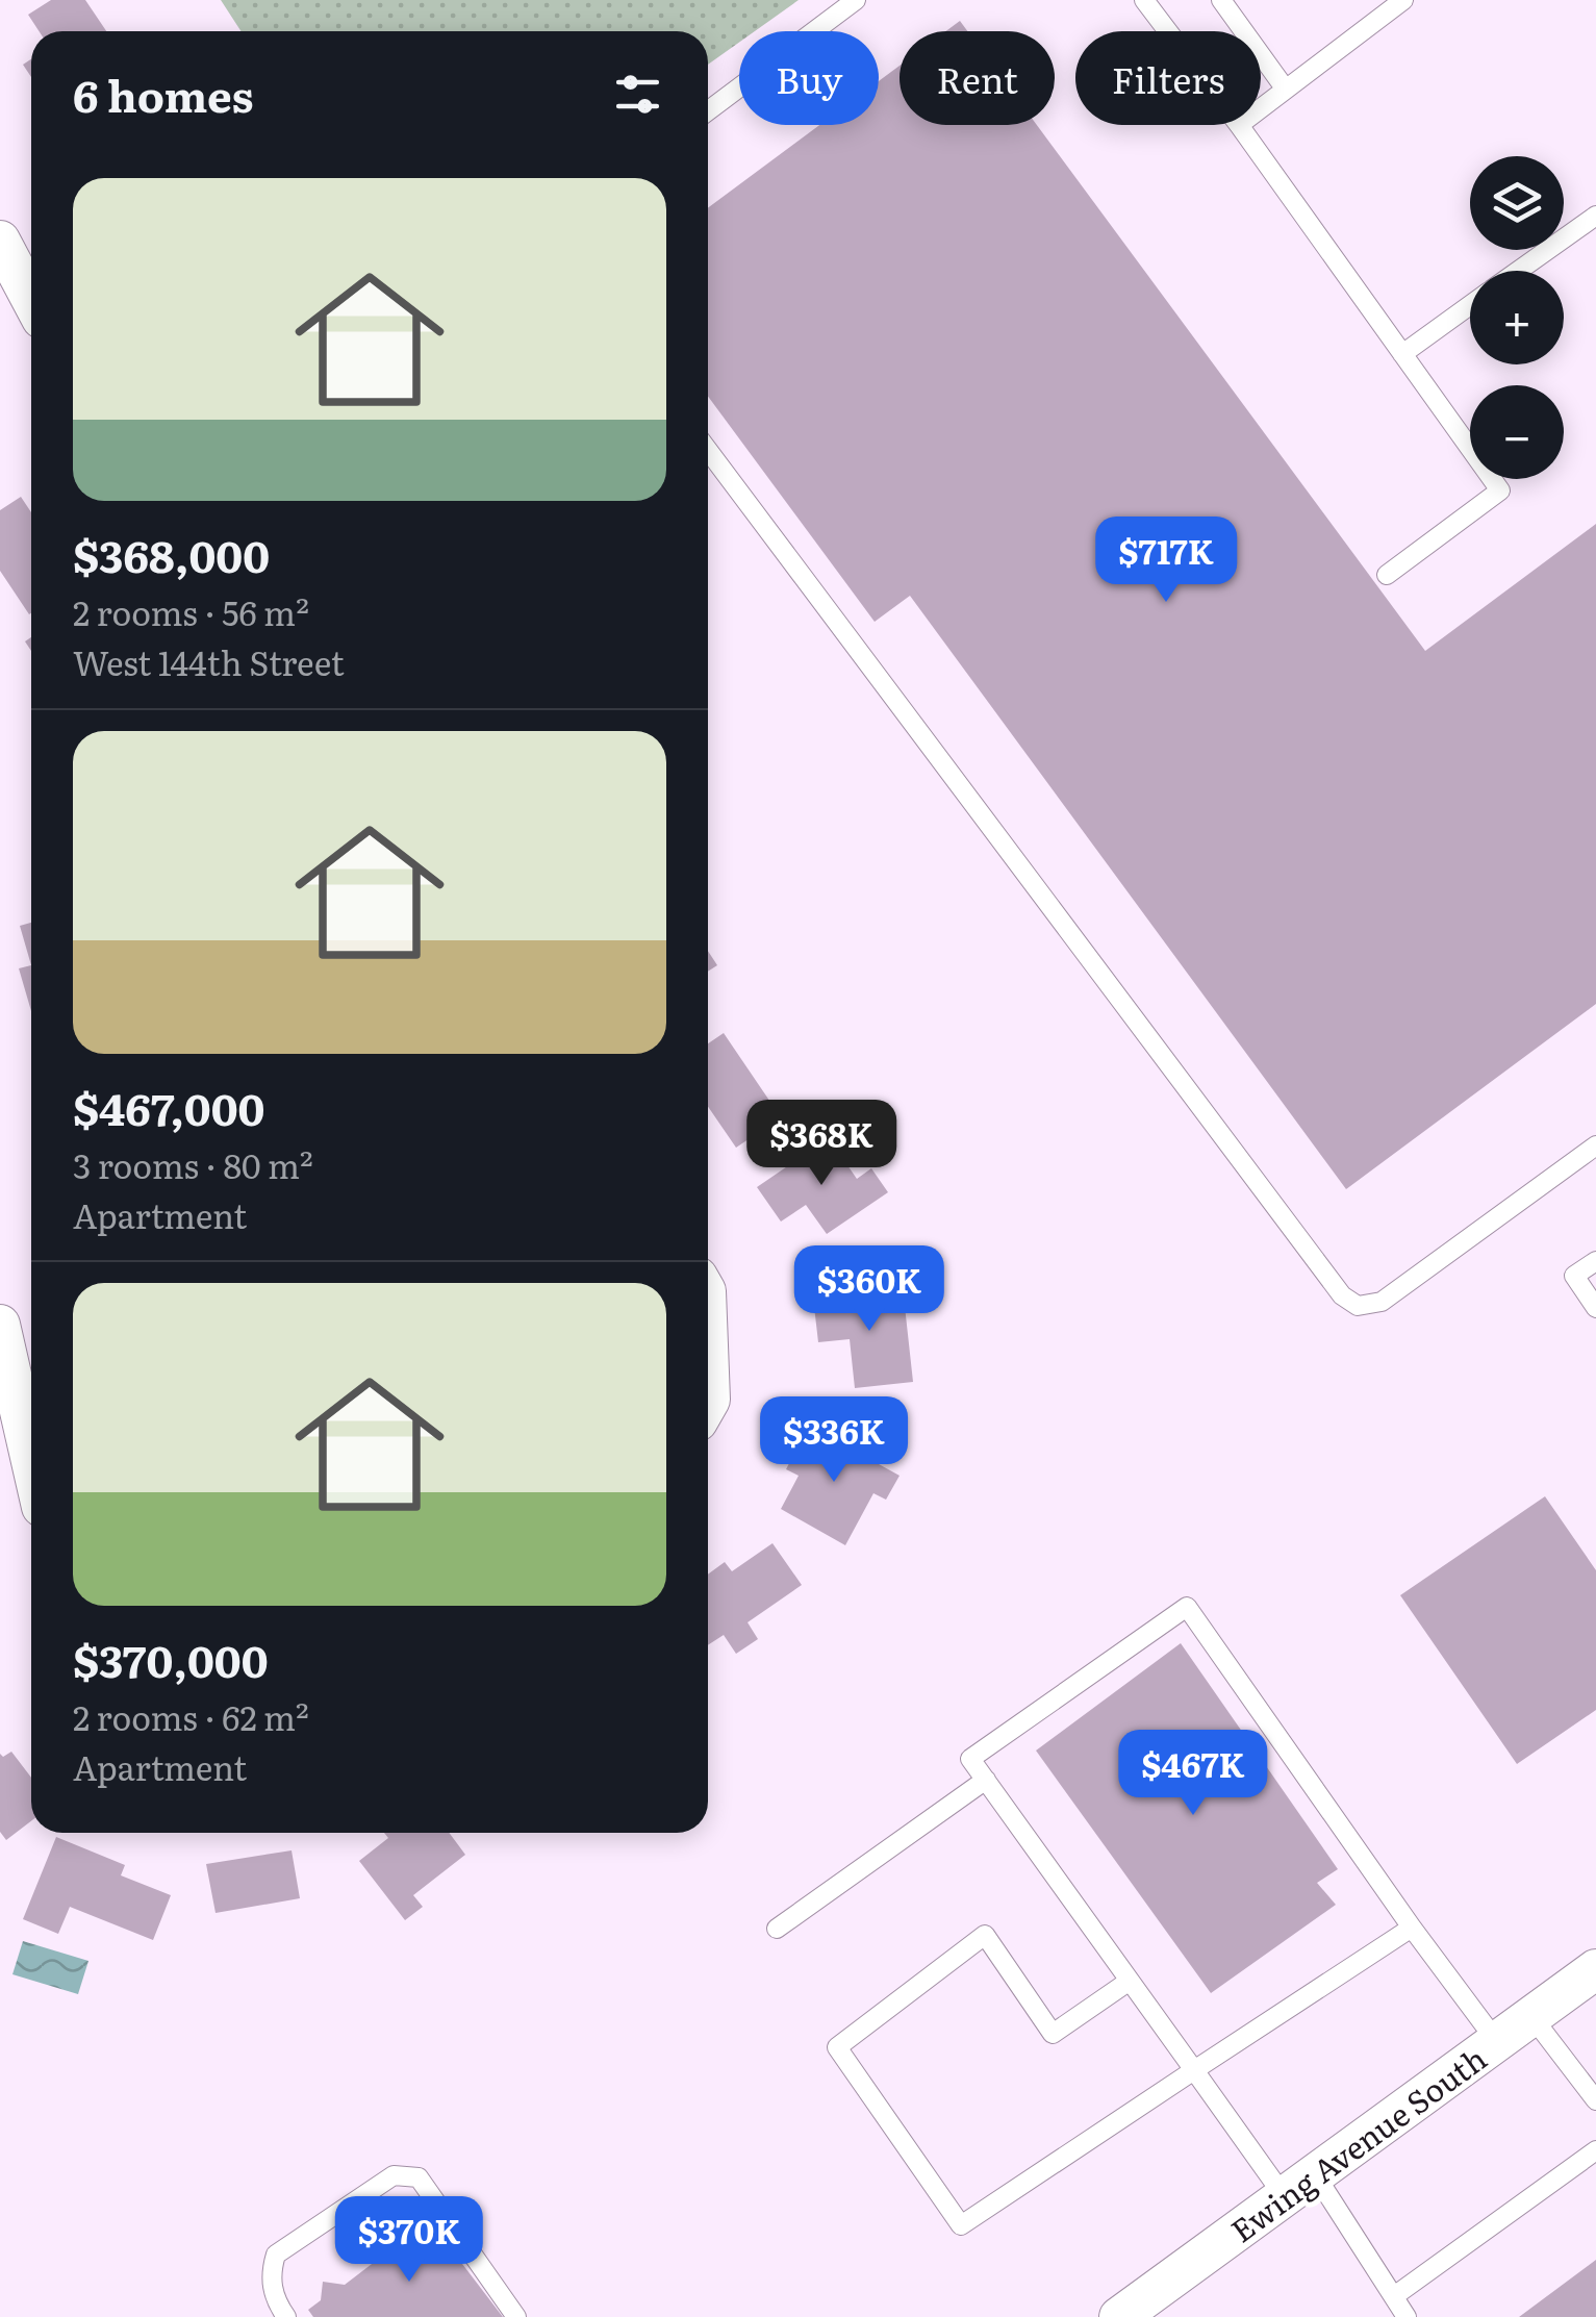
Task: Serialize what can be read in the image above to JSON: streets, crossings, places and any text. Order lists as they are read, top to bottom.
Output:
{
  "streets": {
    "street": ["Ewing Avenue South"]
  },
  "page": {
    "chip": ["Buy", "Rent", "Filters"],
    "heading": "6 homes",
    "map_buttons": ["+", "−"],
    "list": [
      {
        "name": "$368,000",
        "note": "2 rooms · 56 m² · West 144th Street"
      },
      {
        "name": "$467,000",
        "note": "3 rooms · 80 m² · Apartment"
      },
      {
        "name": "$370,000",
        "note": "2 rooms · 62 m² · Apartment"
      }
    ],
    "price": [
      "$717K",
      "$368K",
      "$360K",
      "$336K",
      "$467K",
      "$370K"
    ]
  }
}
